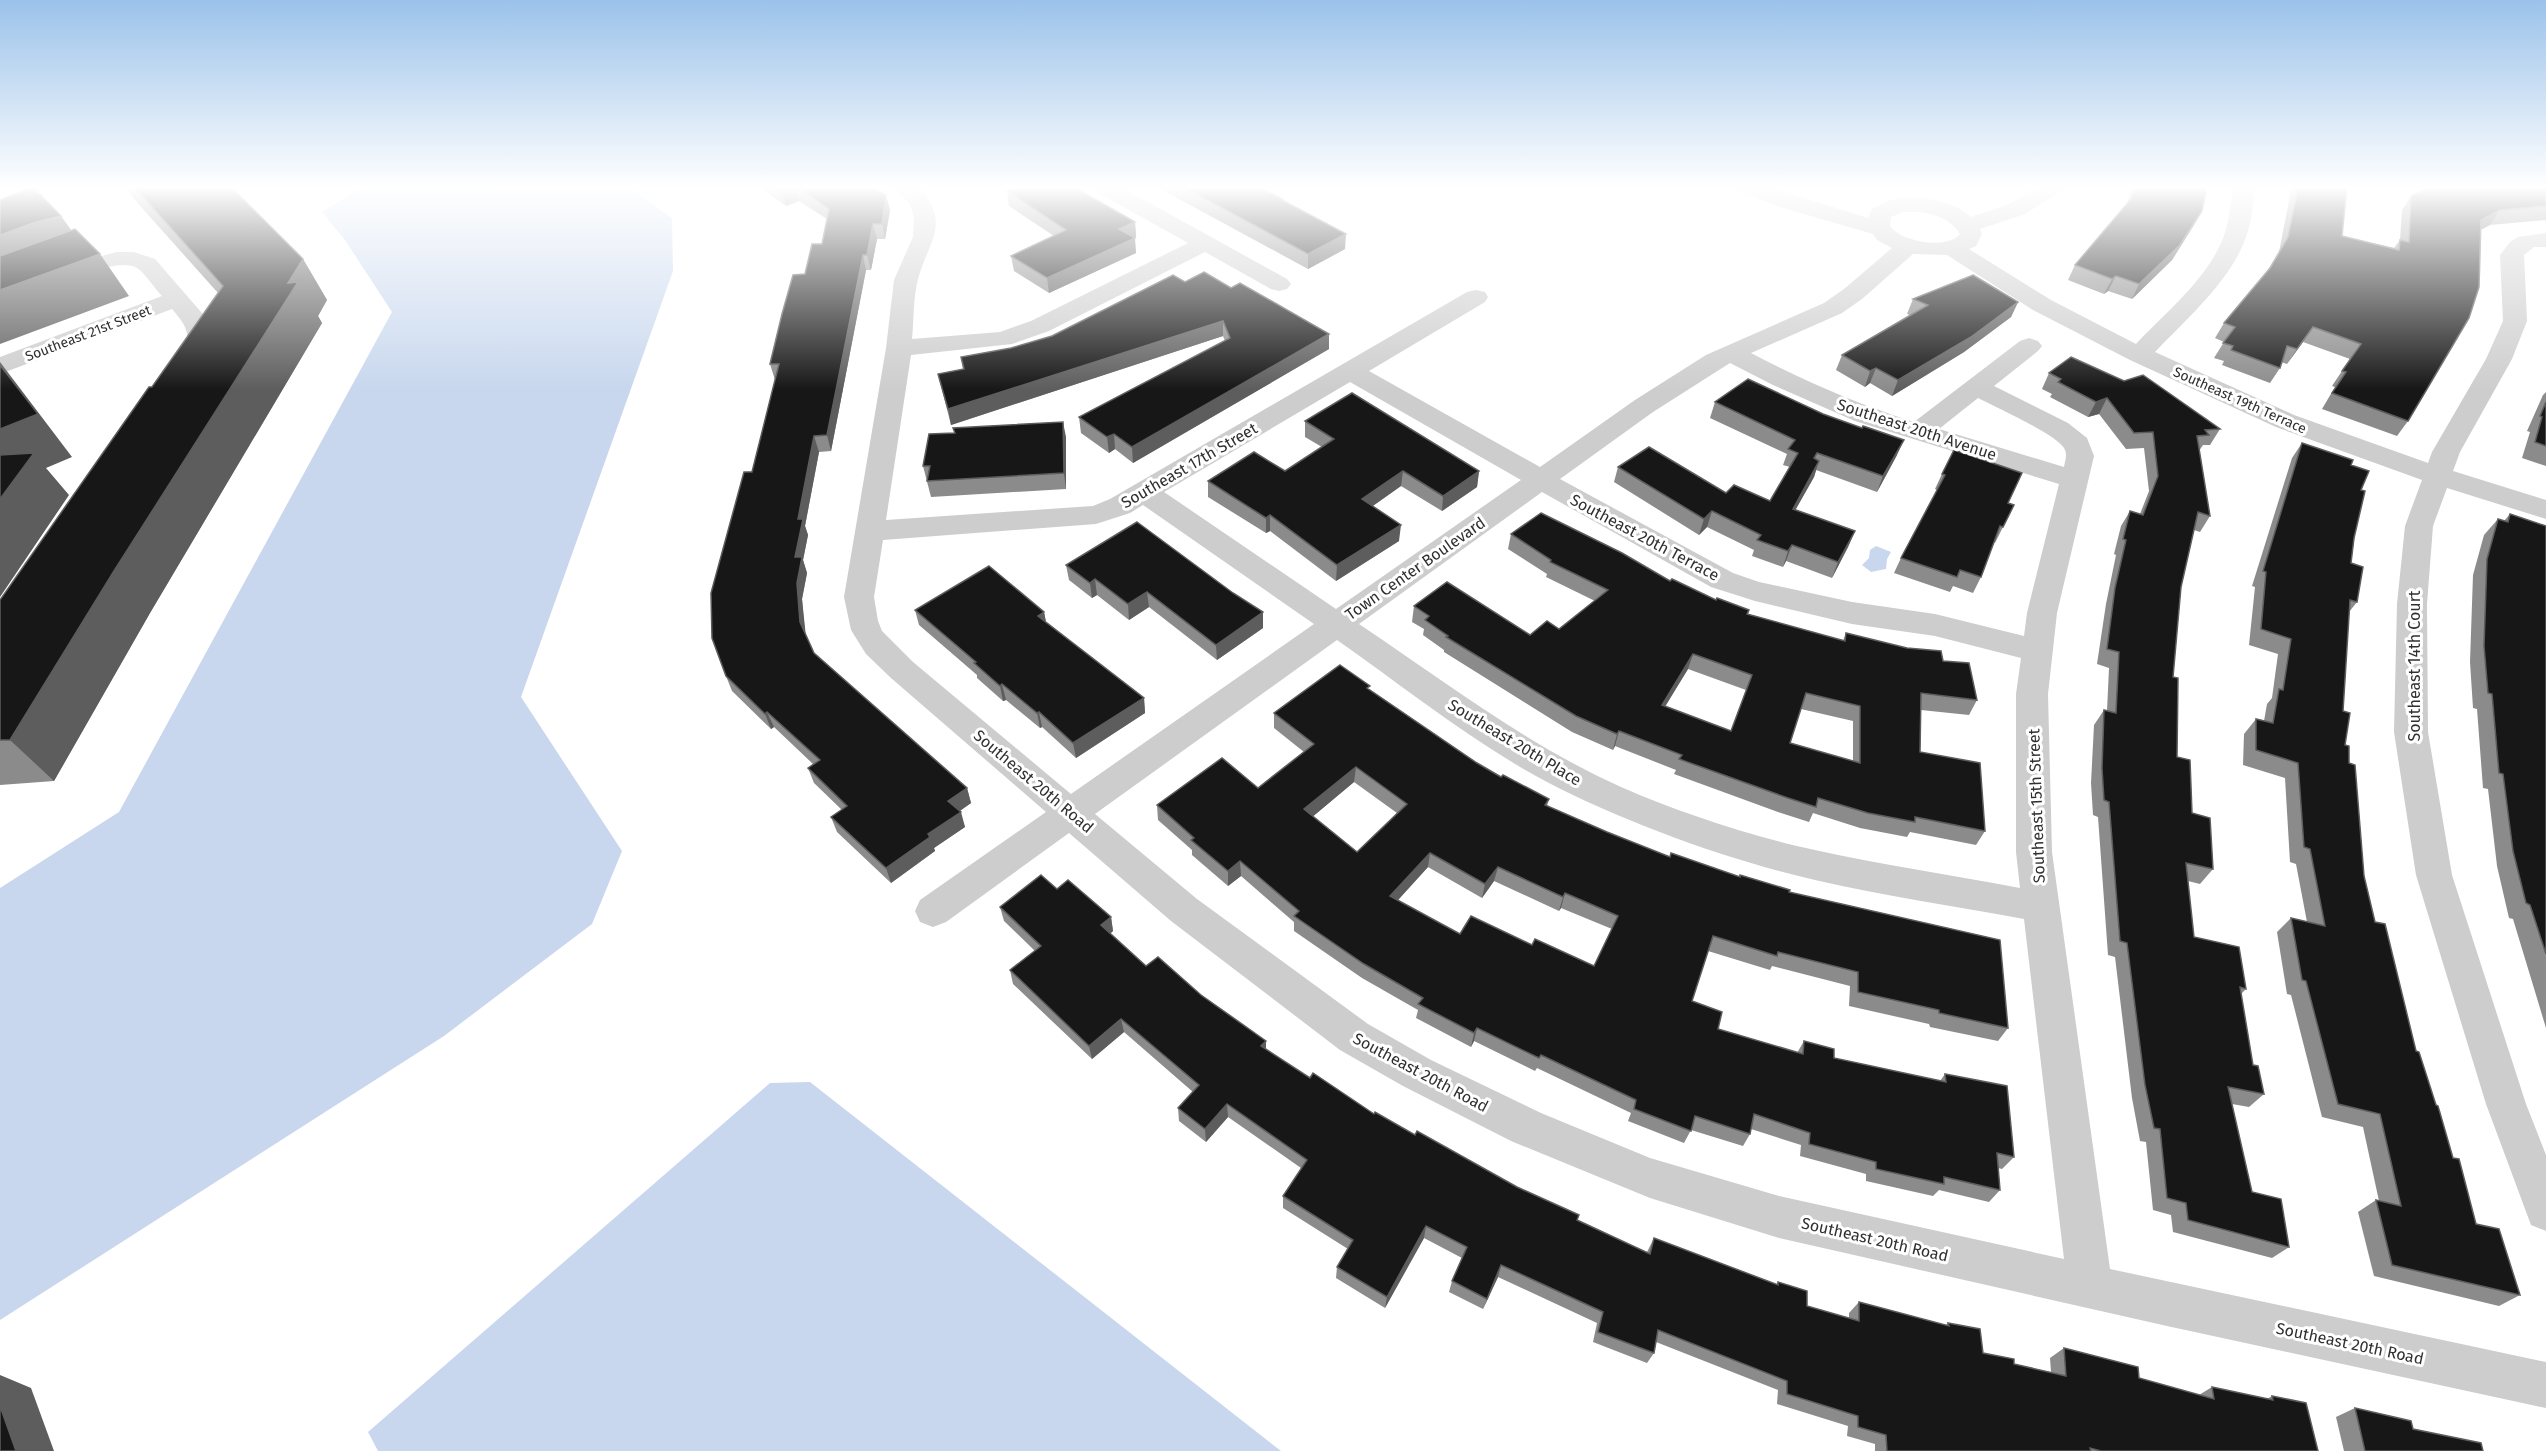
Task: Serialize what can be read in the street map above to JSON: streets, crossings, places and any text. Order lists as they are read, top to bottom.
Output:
{
  "streets": {
    "street": [
      "Southeast 21st Street",
      "Southeast 19th Terrace",
      "Southeast 20th Avenue",
      "Southeast 17th Street",
      "Southeast 20th Terrace",
      "Town Center Boulevard",
      "Southeast 14th Court",
      "Southeast 20th Place",
      "Southeast 20th Road",
      "Southeast 15th Street"
    ]
  },
  "crossings": [
    ["Southeast 19th Terrace", "Southeast 14th Court"],
    ["Southeast 20th Avenue", "Town Center Boulevard"],
    ["Southeast 20th Avenue", "Southeast 15th Street"],
    ["Southeast 17th Street", "Southeast 20th Terrace"],
    ["Southeast 17th Street", "Southeast 20th Place"],
    ["Southeast 17th Street", "Southeast 20th Road"],
    ["Southeast 20th Terrace", "Town Center Boulevard"],
    ["Southeast 20th Terrace", "Southeast 15th Street"],
    ["Town Center Boulevard", "Southeast 20th Place"],
    ["Town Center Boulevard", "Southeast 20th Road"],
    ["Southeast 20th Place", "Southeast 15th Street"],
    ["Southeast 20th Road", "Southeast 15th Street"]
  ]
}
